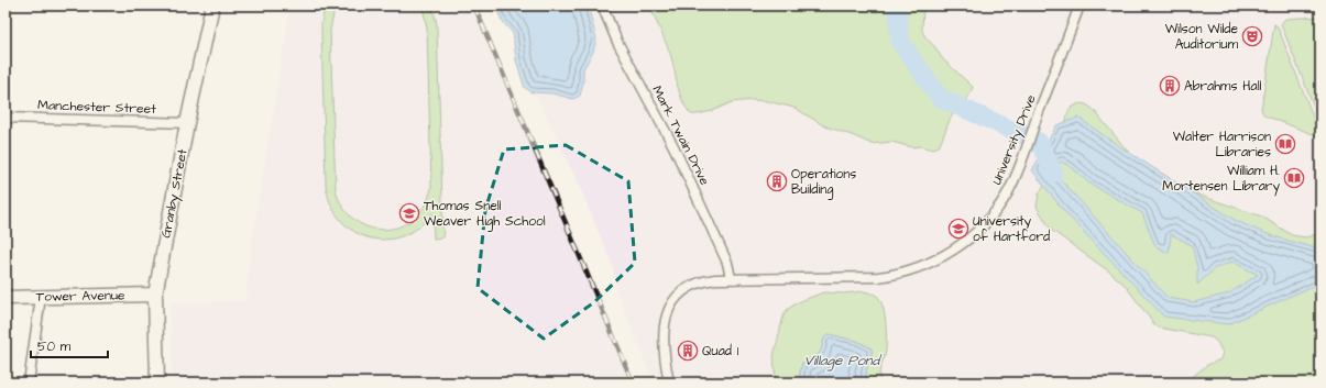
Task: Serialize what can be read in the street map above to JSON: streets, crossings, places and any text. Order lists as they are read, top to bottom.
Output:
{
  "streets": {
    "main road": ["Granby Street", "Tower Avenue"],
    "street": ["Manchester Street", "Mark Twain Drive", "University Drive"]
  },
  "crossings": [
    ["Manchester Street", "Granby Street"],
    ["Mark Twain Drive", "University Drive"],
    ["Granby Street", "Tower Avenue"]
  ],
  "water": ["Village Pond"],
  "places": {
    "theatre": ["Wilson Wilde Auditorium"],
    "building": ["Abrahms Hall", "Operations Building", "Quad 1"],
    "library": ["Walter Harrison Libraries", "William H. Mortensen Library"],
    "school or university": ["Thomas Snell Weaver High School", "University of Hartford"]
  },
  "scale_bar": "50 m"
}
